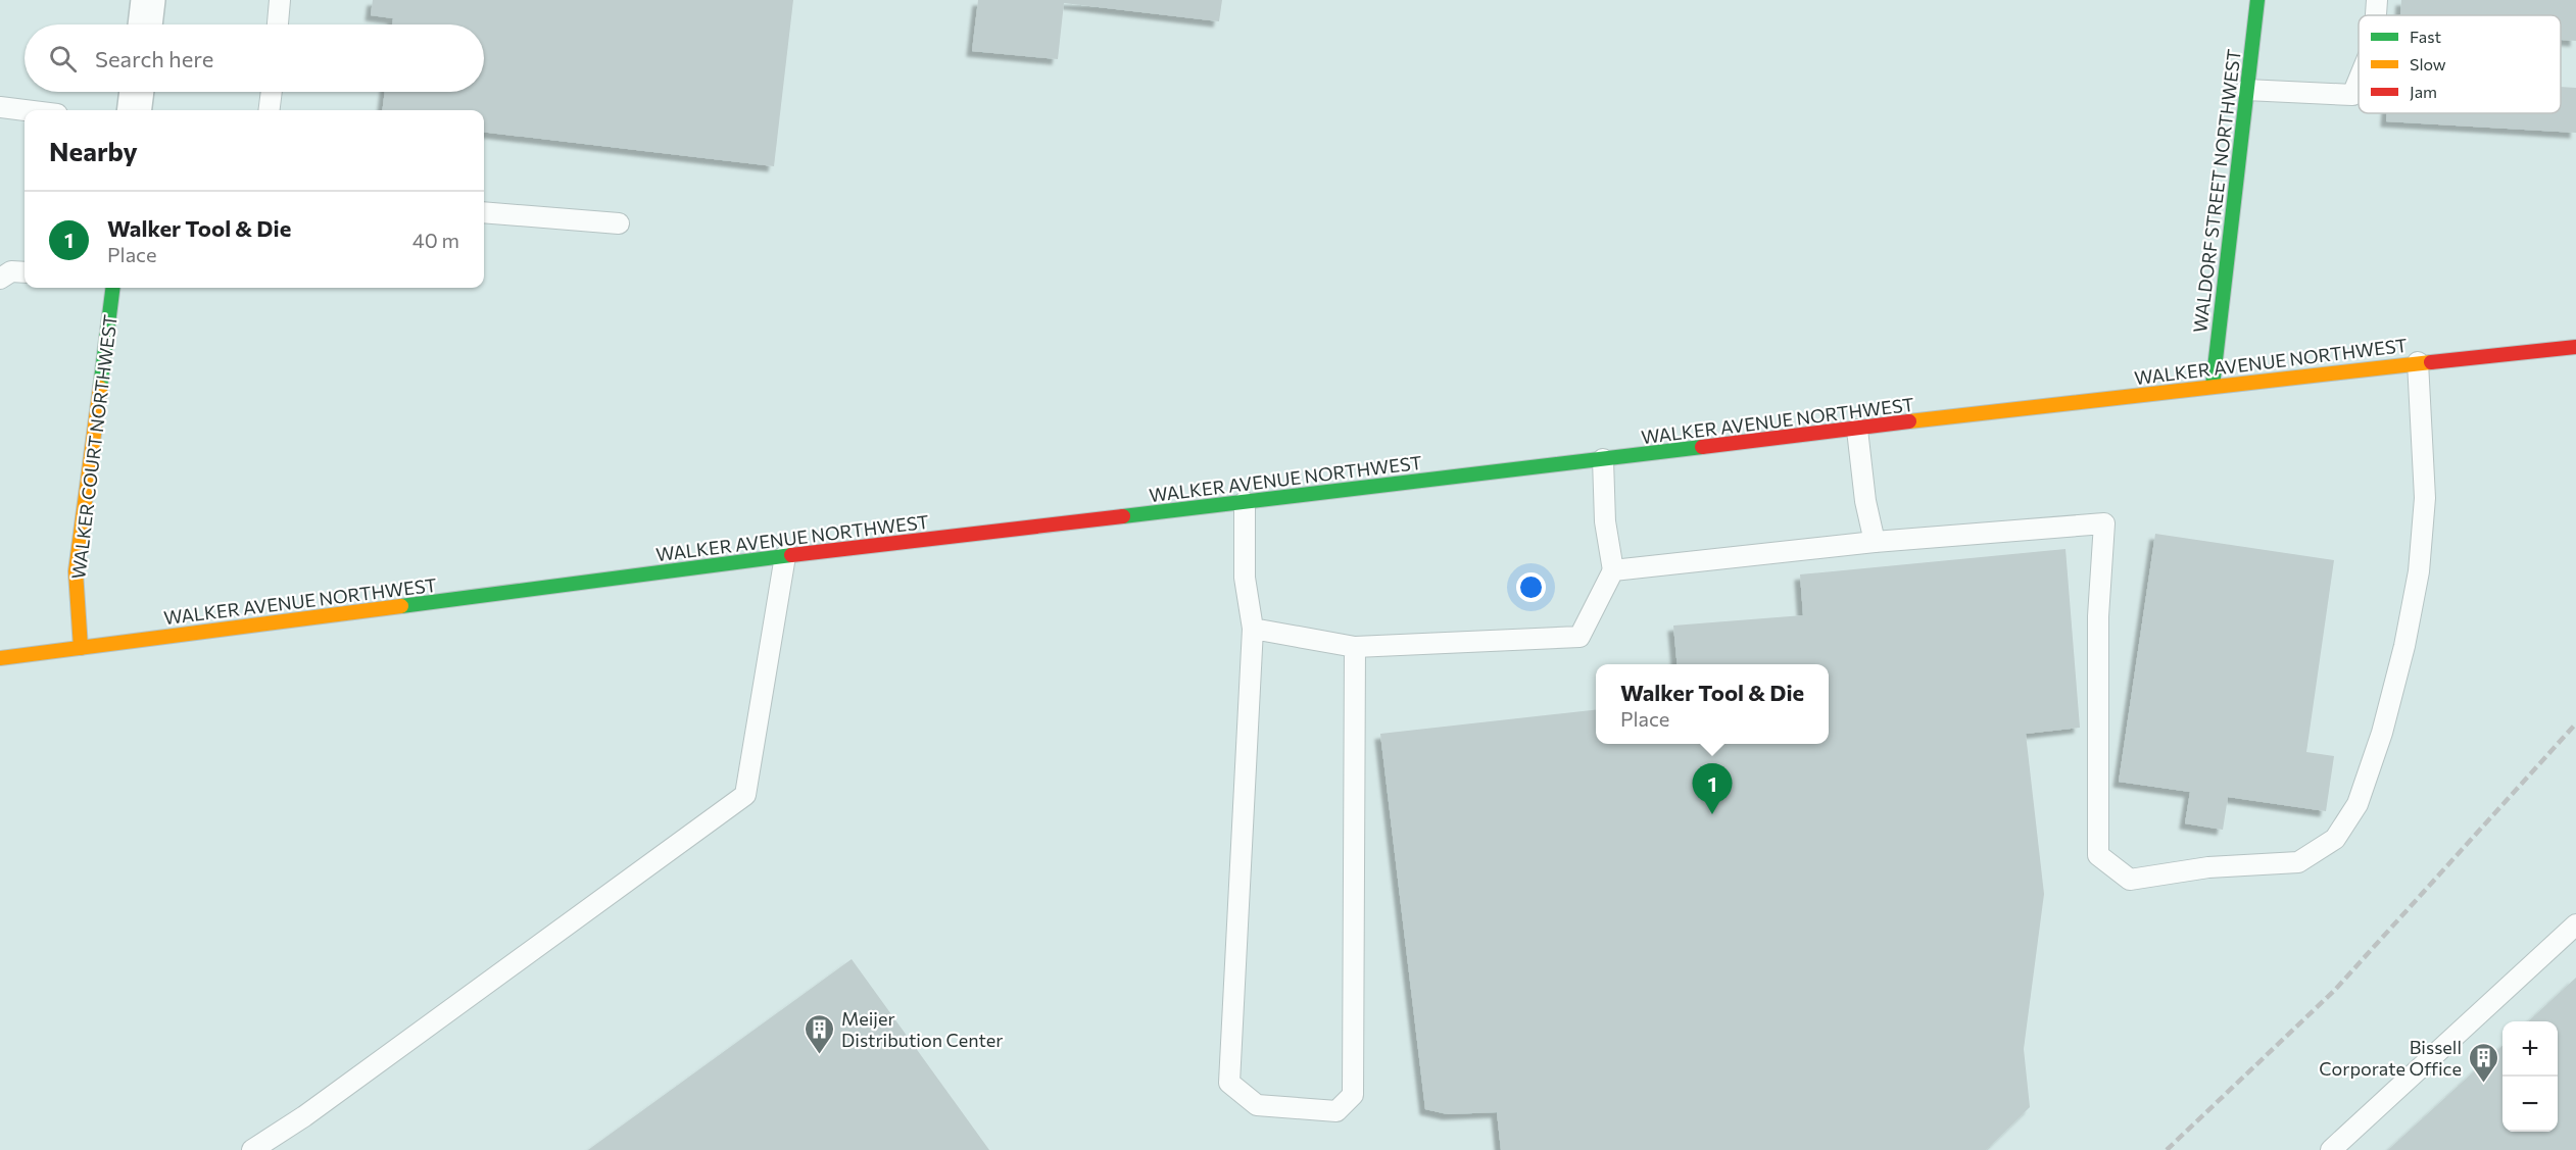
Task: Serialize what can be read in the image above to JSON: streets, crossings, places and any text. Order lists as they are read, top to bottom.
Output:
{
  "streets": {
    "main road": ["WALDORF STREET NORTHWEST", "WALKER AVENUE NORTHWEST", "WALKER COURT NORTHWEST"]
  },
  "crossings": [
    ["WALDORF STREET NORTHWEST", "WALKER AVENUE NORTHWEST"],
    ["WALKER AVENUE NORTHWEST", "WALKER COURT NORTHWEST"]
  ],
  "places": {
    "building": ["Meijer Distribution Center", "Bissell Corporate Office"]
  },
  "legend": ["Fast", "Slow", "Jam"],
  "page": {
    "search": "Search here",
    "heading": "Nearby",
    "list": [
      {
        "mark": "1",
        "name": "Walker Tool & Die",
        "note": "Place",
        "value": "40 m"
      }
    ],
    "popup": ["Walker Tool & Die", "Place"],
    "pins": "1",
    "map_buttons": ["+", "−"]
  }
}
